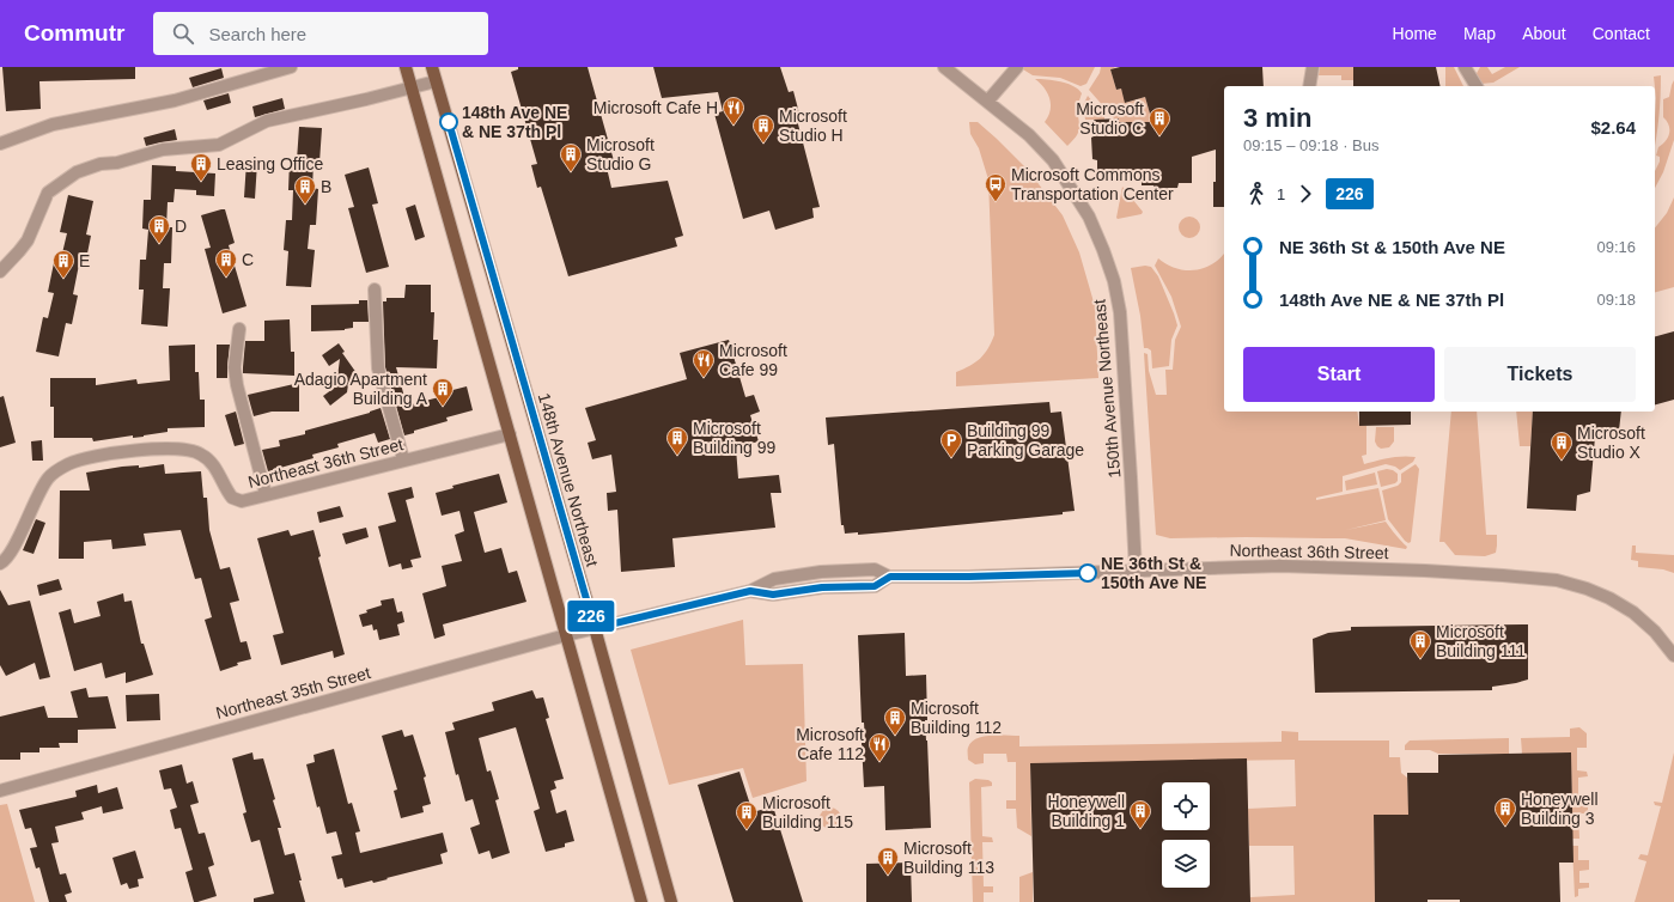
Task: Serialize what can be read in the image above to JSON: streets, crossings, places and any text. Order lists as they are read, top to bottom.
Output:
{
  "streets": {
    "main road": ["148th Avenue Northeast"],
    "street": ["150th Avenue Northeast", "Northeast 36th Street", "Northeast 35th Street"]
  },
  "crossings": [
    ["150th Avenue Northeast", "Northeast 36th Street"],
    ["Northeast 36th Street", "148th Avenue Northeast"],
    ["Northeast 36th Street", "Northeast 35th Street"],
    ["148th Avenue Northeast", "Northeast 35th Street"]
  ],
  "places": {
    "other": ["148th Ave NE & NE 37th Pl", "NE 36th St & 150th Ave NE"],
    "restaurant": ["Microsoft Cafe H", "Microsoft Cafe 99", "Microsoft Cafe 112"],
    "building": [
      "Microsoft Studio C",
      "Microsoft Studio H",
      "Microsoft Studio G",
      "Leasing Office",
      "B",
      "D",
      "C",
      "E",
      "Adagio Apartment Building A",
      "Microsoft Building 99",
      "Microsoft Studio X",
      "Microsoft Building 111",
      "Microsoft Building 112",
      "Honeywell Building 3",
      "Honeywell Building 1",
      "Microsoft Building 115",
      "Microsoft Building 113"
    ],
    "bus stop": ["Microsoft Commons Transportation Center"],
    "parking": ["Building 99 Parking Garage"]
  },
  "lines": ["bus line 226"],
  "page": {
    "header": "Commutr",
    "search": "Search here",
    "nav": [
      "Home",
      "Map",
      "About",
      "Contact"
    ],
    "on_map": "226",
    "heading": ["3 min", "09:15 – 09:18 · Bus", "$2.64"],
    "legs": ["1", "226"],
    "list": [
      {
        "name": "NE 36th St & 150th Ave NE",
        "value": "09:16"
      },
      {
        "name": "148th Ave NE & NE 37th Pl",
        "value": "09:18"
      }
    ],
    "buttons": ["Start", "Tickets"]
  }
}
